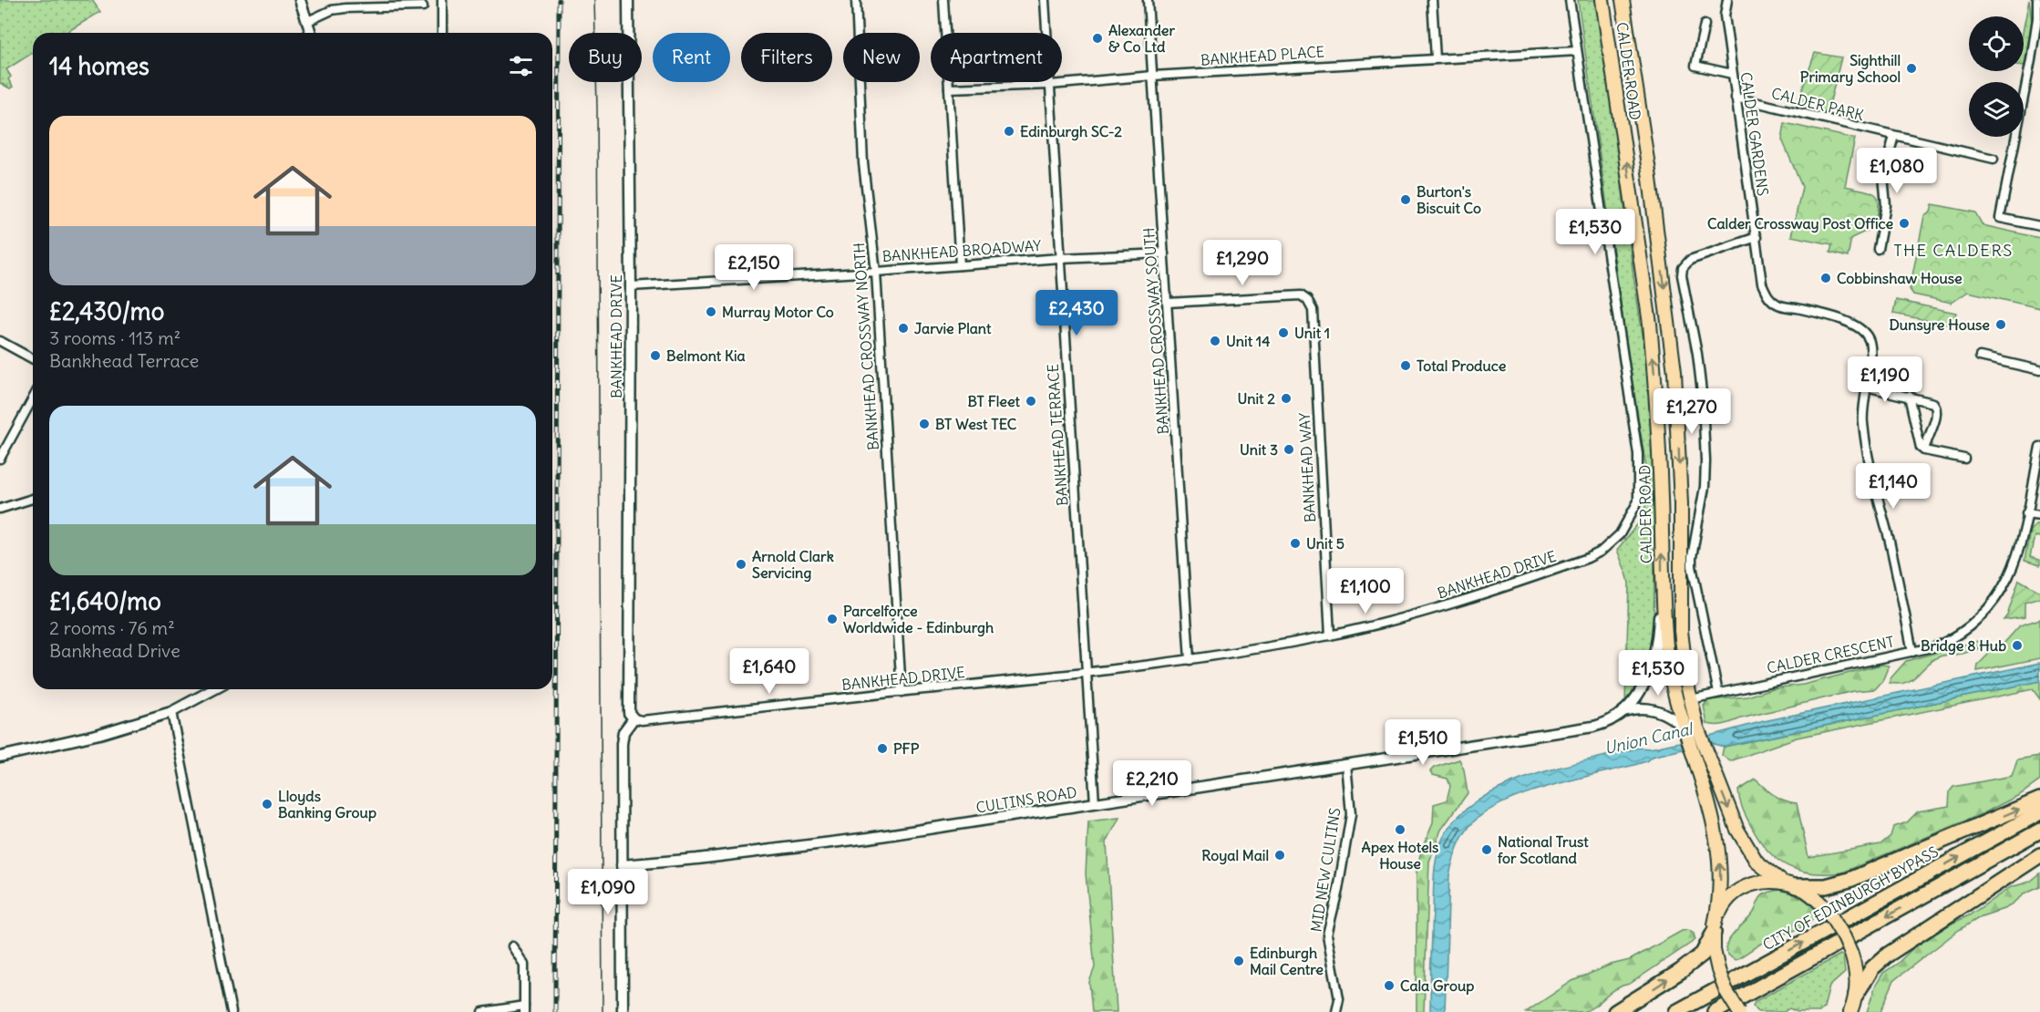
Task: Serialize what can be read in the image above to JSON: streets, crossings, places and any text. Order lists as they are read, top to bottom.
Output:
{
  "streets": {
    "highway": ["CITY OF EDINBURGH BYPASS"],
    "main road": ["CALDER ROAD"],
    "street": [
      "BANKHEAD PLACE",
      "CALDER PARK",
      "CALDER GARDENS",
      "BANKHEAD BROADWAY",
      "BANKHEAD CROSSWAY SOUTH",
      "BANKHEAD DRIVE",
      "BANKHEAD CROSSWAY NORTH",
      "BANKHEAD TERRACE",
      "BANKHEAD WAY",
      "CALDER CRESCENT",
      "CULTINS ROAD",
      "MID NEW CULTINS"
    ]
  },
  "crossings": [
    ["BANKHEAD PLACE", "CALDER ROAD"],
    ["BANKHEAD PLACE", "BANKHEAD CROSSWAY SOUTH"],
    ["BANKHEAD PLACE", "BANKHEAD TERRACE"],
    ["CALDER ROAD", "BANKHEAD DRIVE"],
    ["CALDER ROAD", "CALDER CRESCENT"],
    ["CALDER ROAD", "CULTINS ROAD"],
    ["CALDER PARK", "CALDER GARDENS"],
    ["CALDER GARDENS", "CALDER CRESCENT"],
    ["BANKHEAD BROADWAY", "BANKHEAD CROSSWAY SOUTH"],
    ["BANKHEAD BROADWAY", "BANKHEAD DRIVE"],
    ["BANKHEAD BROADWAY", "BANKHEAD CROSSWAY NORTH"],
    ["BANKHEAD BROADWAY", "BANKHEAD TERRACE"],
    ["BANKHEAD CROSSWAY SOUTH", "BANKHEAD DRIVE"],
    ["BANKHEAD CROSSWAY SOUTH", "BANKHEAD WAY"],
    ["BANKHEAD DRIVE", "BANKHEAD CROSSWAY NORTH"],
    ["BANKHEAD DRIVE", "BANKHEAD TERRACE"],
    ["BANKHEAD DRIVE", "BANKHEAD WAY"],
    ["BANKHEAD TERRACE", "CULTINS ROAD"],
    ["CULTINS ROAD", "MID NEW CULTINS"]
  ],
  "districts": ["THE CALDERS"],
  "water": ["Union Canal"],
  "places": [
    "Alexander & Co Ltd",
    "Sighthill Primary School",
    "Edinburgh SC-2",
    "Burton's Biscuit Co",
    "Calder Crossway Post Office",
    "Cobbinshaw House",
    "Murray Motor Co",
    "Dunsyre House",
    "Jarvie Plant",
    "Unit 1",
    "Unit 14",
    "Belmont Kia",
    "Total Produce",
    "Unit 2",
    "BT Fleet",
    "BT West TEC",
    "Unit 3",
    "Unit 5",
    "Arnold Clark Servicing",
    "Parcelforce Worldwide - Edinburgh",
    "Bridge 8 Hub",
    "PFP",
    "Lloyds Banking Group",
    "Apex Hotels House",
    "National Trust for Scotland",
    "Royal Mail",
    "Edinburgh Mail Centre",
    "Cala Group"
  ],
  "page": {
    "chip": [
      "Buy",
      "Rent",
      "Filters",
      "New",
      "Apartment"
    ],
    "heading": "14 homes",
    "list": [
      {
        "name": "£2,430/mo",
        "note": "3 rooms · 113 m² · Bankhead Terrace"
      },
      {
        "name": "£1,640/mo",
        "note": "2 rooms · 76 m² · Bankhead Drive"
      }
    ],
    "price": [
      "£1,080",
      "£1,530",
      "£1,290",
      "£2,150",
      "£2,430",
      "£1,190",
      "£1,270",
      "£1,140",
      "£1,100",
      "£1,640",
      "£1,530",
      "£1,510",
      "£2,210",
      "£1,090"
    ]
  }
}
